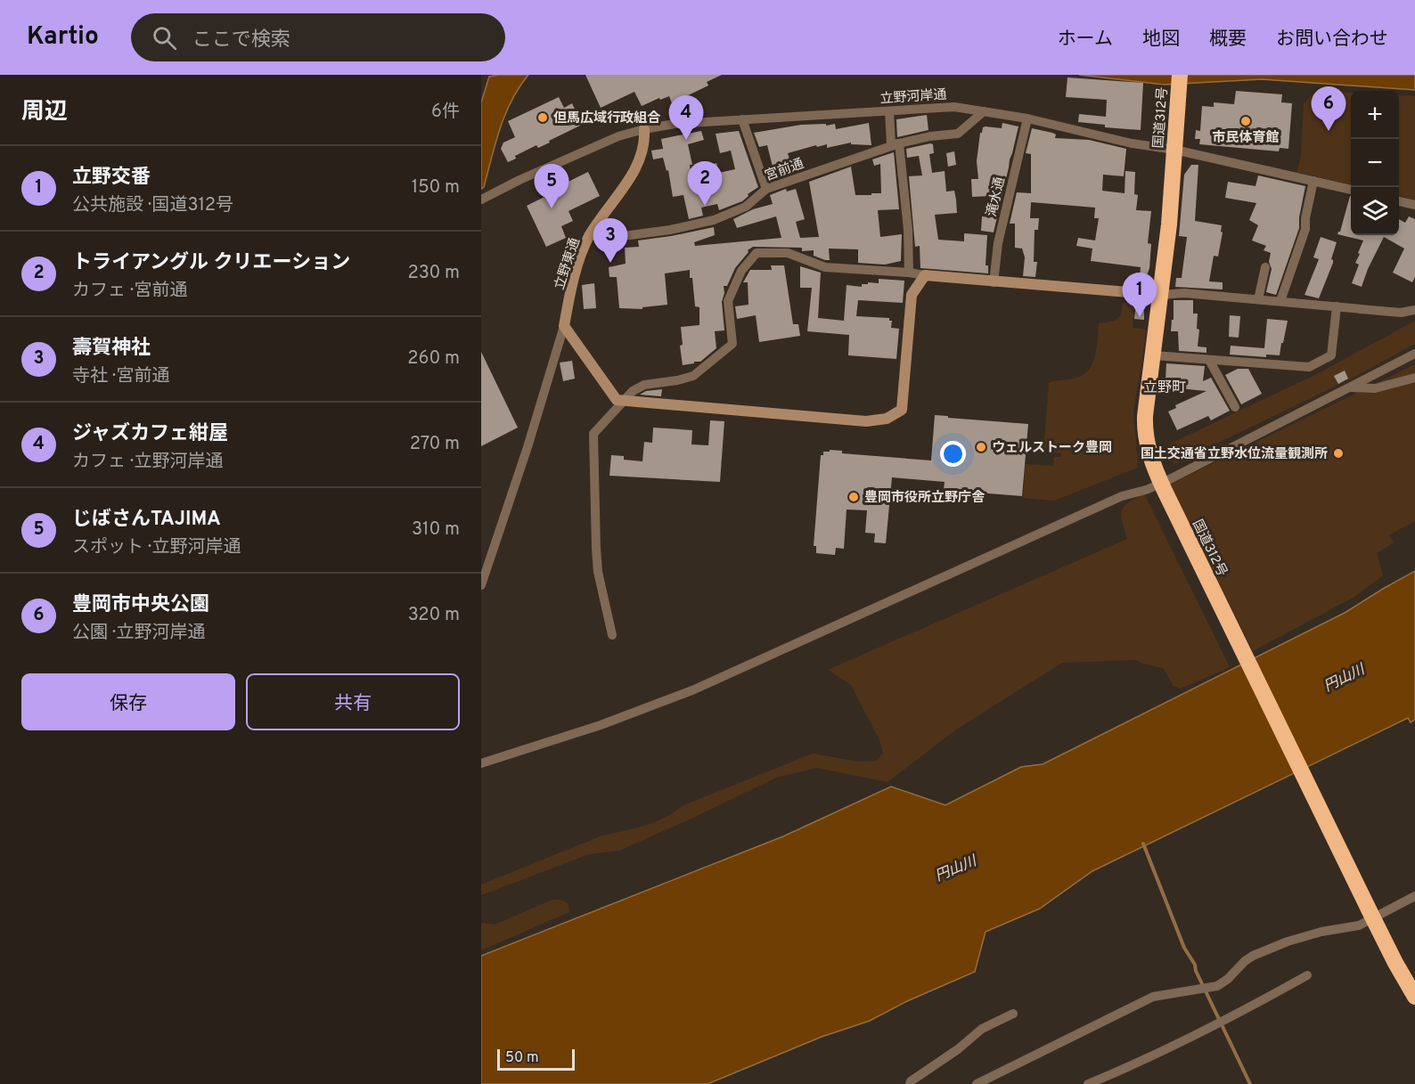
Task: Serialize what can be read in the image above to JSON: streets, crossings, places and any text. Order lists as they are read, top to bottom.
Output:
{
  "streets": {
    "highway": ["国道312号"],
    "street": [
      "立野河岸通",
      "宮前通",
      "滝水通",
      "立野東通"
    ]
  },
  "crossings": [
    ["立野河岸通", "国道312号"],
    ["立野河岸通", "宮前通"],
    ["立野河岸通", "滝水通"],
    ["立野河岸通", "立野東通"],
    ["宮前通", "立野東通"]
  ],
  "districts": ["立野町"],
  "water": ["円山川"],
  "places": [
    "但馬広域行政組合",
    "市民体育館",
    "ウェルストーク豊岡",
    "国土交通省立野水位流量観測所",
    "豊岡市役所立野庁舎"
  ],
  "scale_bar": "50 m",
  "page": {
    "header": "Kartio",
    "search": "ここで検索",
    "nav": [
      "ホーム",
      "地図",
      "概要",
      "お問い合わせ"
    ],
    "heading": ["周辺", "6件"],
    "pins": [
      "6",
      "4",
      "2",
      "5",
      "3",
      "1"
    ],
    "map_buttons": ["+", "−"],
    "list": [
      {
        "mark": "1",
        "name": "立野交番",
        "note": "公共施設 · 国道312号",
        "value": "150 m"
      },
      {
        "mark": "2",
        "name": "トライアングル クリエーション",
        "note": "カフェ · 宮前通",
        "value": "230 m"
      },
      {
        "mark": "3",
        "name": "壽賀神社",
        "note": "寺社 · 宮前通",
        "value": "260 m"
      },
      {
        "mark": "4",
        "name": "ジャズカフェ紺屋",
        "note": "カフェ · 立野河岸通",
        "value": "270 m"
      },
      {
        "mark": "5",
        "name": "じばさんTAJIMA",
        "note": "スポット · 立野河岸通",
        "value": "310 m"
      },
      {
        "mark": "6",
        "name": "豊岡市中央公園",
        "note": "公園 · 立野河岸通",
        "value": "320 m"
      }
    ],
    "buttons": ["保存", "共有"],
    "scale": "50 m"
  }
}
